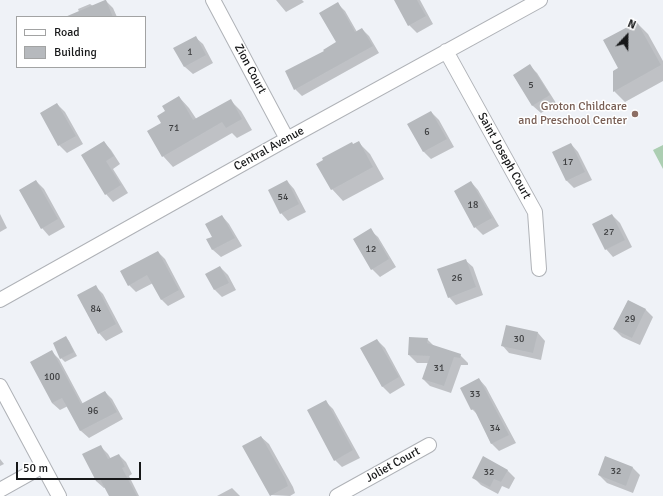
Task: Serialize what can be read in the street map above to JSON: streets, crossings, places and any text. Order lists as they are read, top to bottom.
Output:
{
  "streets": {
    "street": [
      "Zion Court",
      "Central Avenue",
      "Saint Joseph Court",
      "Joliet Court"
    ]
  },
  "crossings": [
    ["Zion Court", "Central Avenue"],
    ["Central Avenue", "Saint Joseph Court"]
  ],
  "places": ["Groton Childcare and Preschool Center"],
  "house_numbers": [
    "1",
    "5",
    "71",
    "6",
    "17",
    "54",
    "18",
    "27",
    "12",
    "26",
    "84",
    "29",
    "30",
    "31",
    "100",
    "33",
    "96",
    "34",
    "32",
    "32"
  ],
  "legend": ["Road", "Building"],
  "scale_bar": "50 m",
  "north": "top"
}
